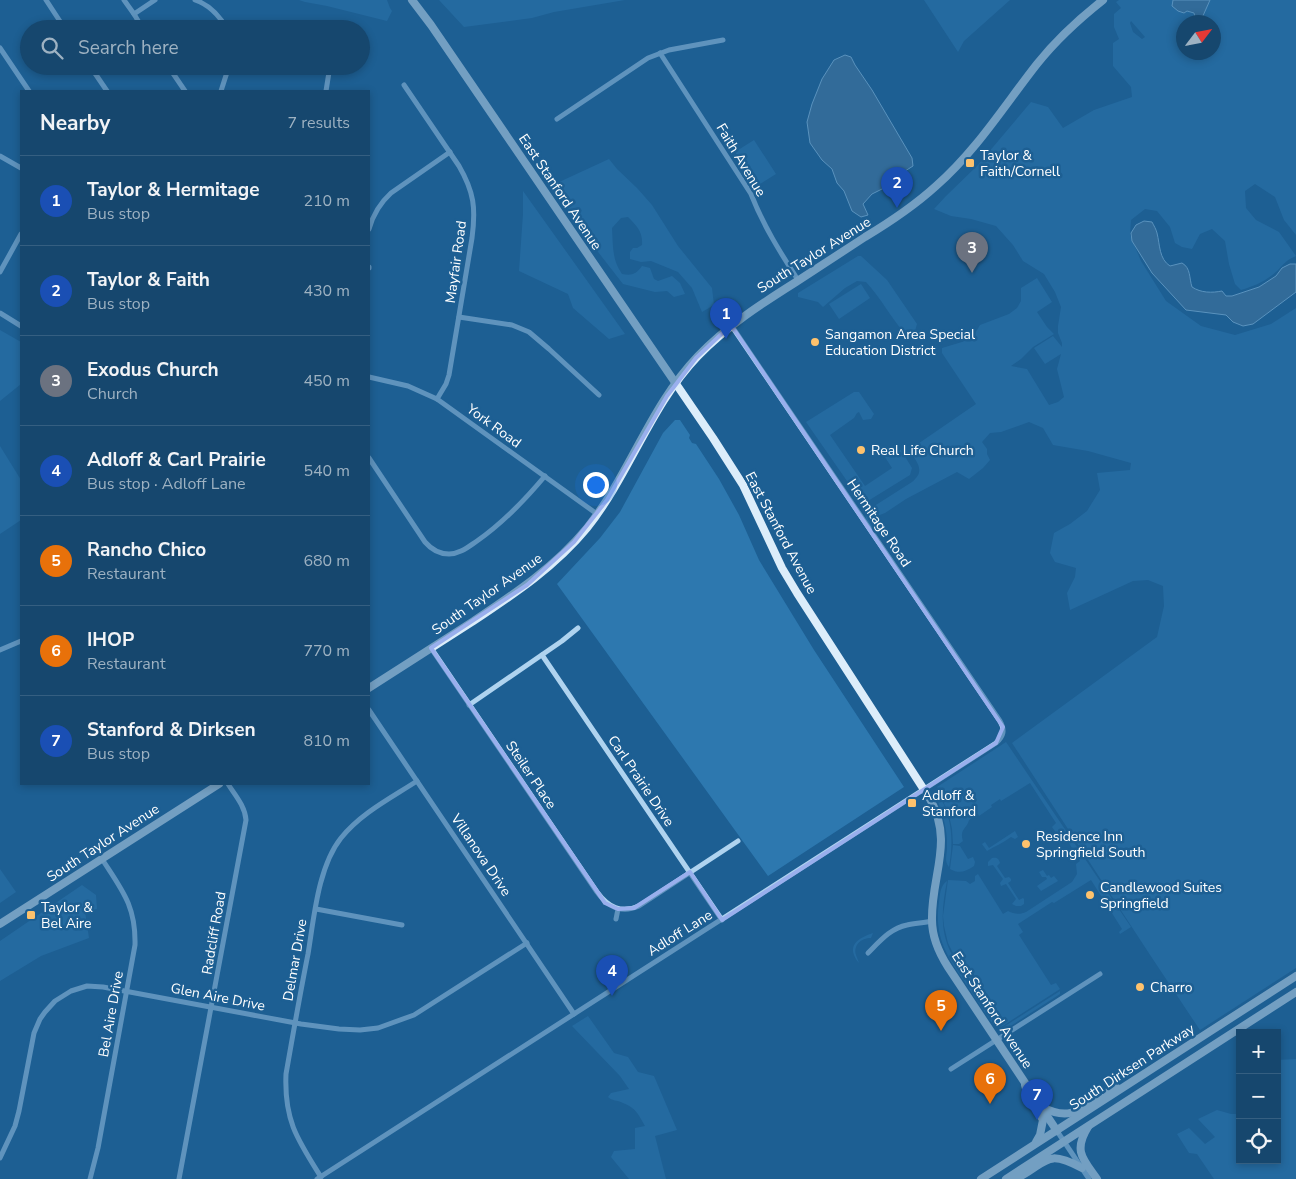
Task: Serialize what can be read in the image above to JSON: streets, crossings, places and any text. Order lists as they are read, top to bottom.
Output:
{
  "streets": {
    "main road": ["East Stanford Avenue", "South Taylor Avenue", "South Dirksen Parkway"],
    "street": [
      "Faith Avenue",
      "Mayfair Road",
      "York Road",
      "Hermitage Road",
      "Steiler Place",
      "Carl Prairie Drive",
      "Villanova Drive",
      "Radcliff Road",
      "Adloff Lane",
      "Delmar Drive",
      "Glen Aire Drive",
      "Bel Aire Drive"
    ]
  },
  "crossings": [
    ["Faith Avenue", "South Taylor Avenue"],
    ["East Stanford Avenue", "South Taylor Avenue"],
    ["East Stanford Avenue", "Adloff Lane"],
    ["East Stanford Avenue", "South Dirksen Parkway"],
    ["South Taylor Avenue", "York Road"],
    ["South Taylor Avenue", "Hermitage Road"],
    ["South Taylor Avenue", "Steiler Place"],
    ["South Taylor Avenue", "Bel Aire Drive"],
    ["Mayfair Road", "York Road"],
    ["Hermitage Road", "Adloff Lane"],
    ["Carl Prairie Drive", "Adloff Lane"],
    ["Villanova Drive", "Adloff Lane"],
    ["Villanova Drive", "Delmar Drive"],
    ["Villanova Drive", "Glen Aire Drive"],
    ["Radcliff Road", "Glen Aire Drive"],
    ["Adloff Lane", "Delmar Drive"],
    ["Delmar Drive", "Glen Aire Drive"],
    ["Glen Aire Drive", "Bel Aire Drive"]
  ],
  "places": {
    "transit": ["Taylor & Faith/Cornell", "Adloff & Stanford", "Taylor & Bel Aire"],
    "other": [
      "Sangamon Area Special Education District",
      "Real Life Church",
      "Residence Inn Springfield South",
      "Candlewood Suites Springfield",
      "Charro"
    ]
  },
  "north": "top right",
  "page": {
    "search": "Search here",
    "heading": ["Nearby", "7 results"],
    "list": [
      {
        "mark": "1",
        "name": "Taylor & Hermitage",
        "note": "Bus stop",
        "value": "210 m"
      },
      {
        "mark": "2",
        "name": "Taylor & Faith",
        "note": "Bus stop",
        "value": "430 m"
      },
      {
        "mark": "3",
        "name": "Exodus Church",
        "note": "Church",
        "value": "450 m"
      },
      {
        "mark": "4",
        "name": "Adloff & Carl Prairie",
        "note": "Bus stop · Adloff Lane",
        "value": "540 m"
      },
      {
        "mark": "5",
        "name": "Rancho Chico",
        "note": "Restaurant",
        "value": "680 m"
      },
      {
        "mark": "6",
        "name": "IHOP",
        "note": "Restaurant",
        "value": "770 m"
      },
      {
        "mark": "7",
        "name": "Stanford & Dirksen",
        "note": "Bus stop",
        "value": "810 m"
      }
    ],
    "pins": [
      "2",
      "3",
      "1",
      "4",
      "5",
      "6",
      "7"
    ],
    "map_buttons": ["+", "−"]
  }
}
